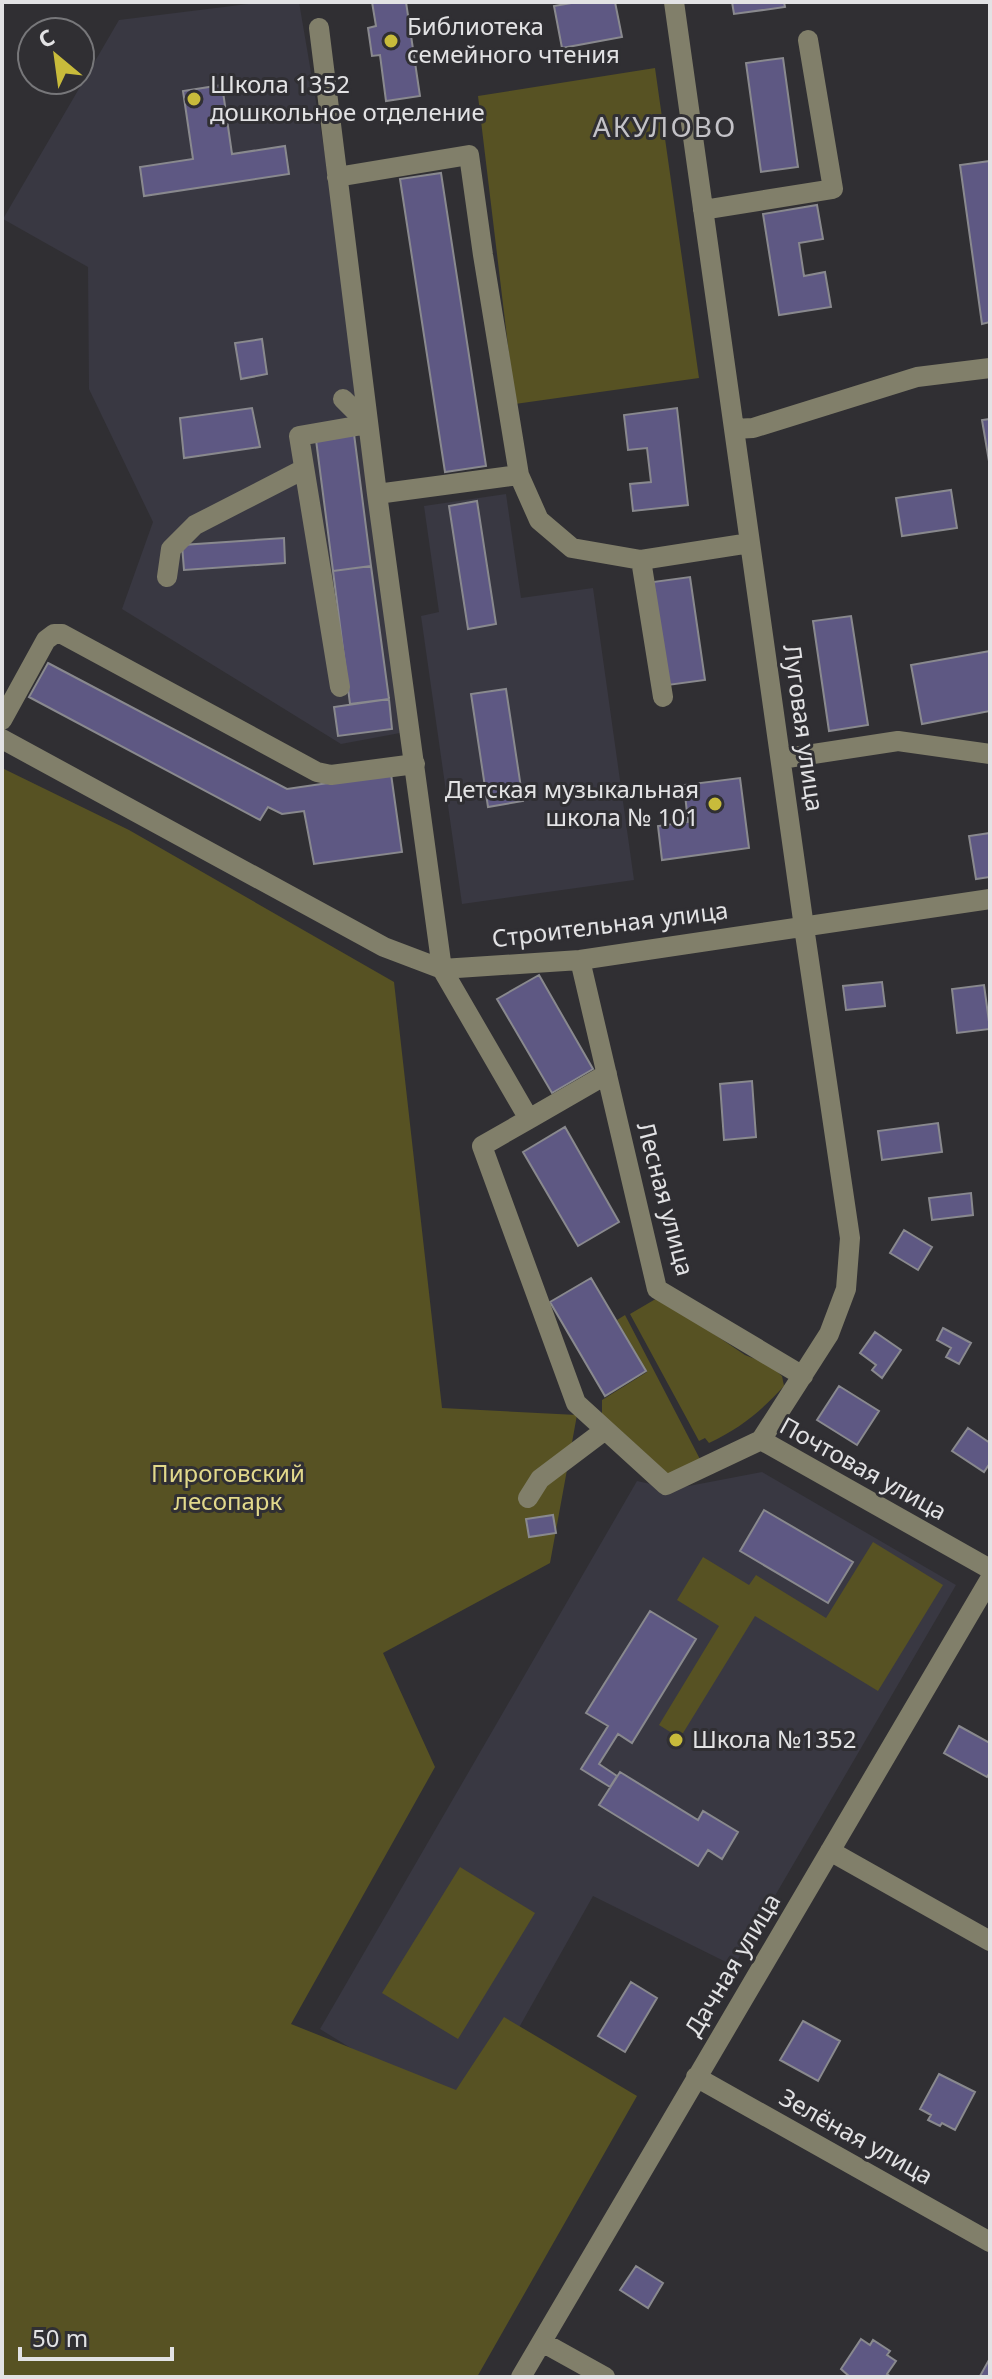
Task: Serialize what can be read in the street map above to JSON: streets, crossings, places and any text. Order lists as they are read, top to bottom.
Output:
{
  "streets": {
    "street": [
      "Луговая улица",
      "Строительная улица",
      "Лесная улица",
      "Почтовая улица",
      "Дачная улица",
      "Зелёная улица"
    ]
  },
  "crossings": [
    ["Луговая улица", "Строительная улица"],
    ["Луговая улица", "Лесная улица"],
    ["Луговая улица", "Почтовая улица"],
    ["Строительная улица", "Лесная улица"],
    ["Дачная улица", "Зелёная улица"]
  ],
  "districts": ["АКУЛОВО"],
  "parks": ["Пироговский лесопарк"],
  "places": [
    "Библиотека семейного чтения",
    "Школа 1352 дошкольное отделение",
    "Детская музыкальная школа № 101",
    "Школа №1352"
  ],
  "scale_bar": "50 m",
  "north": "top left"
}
